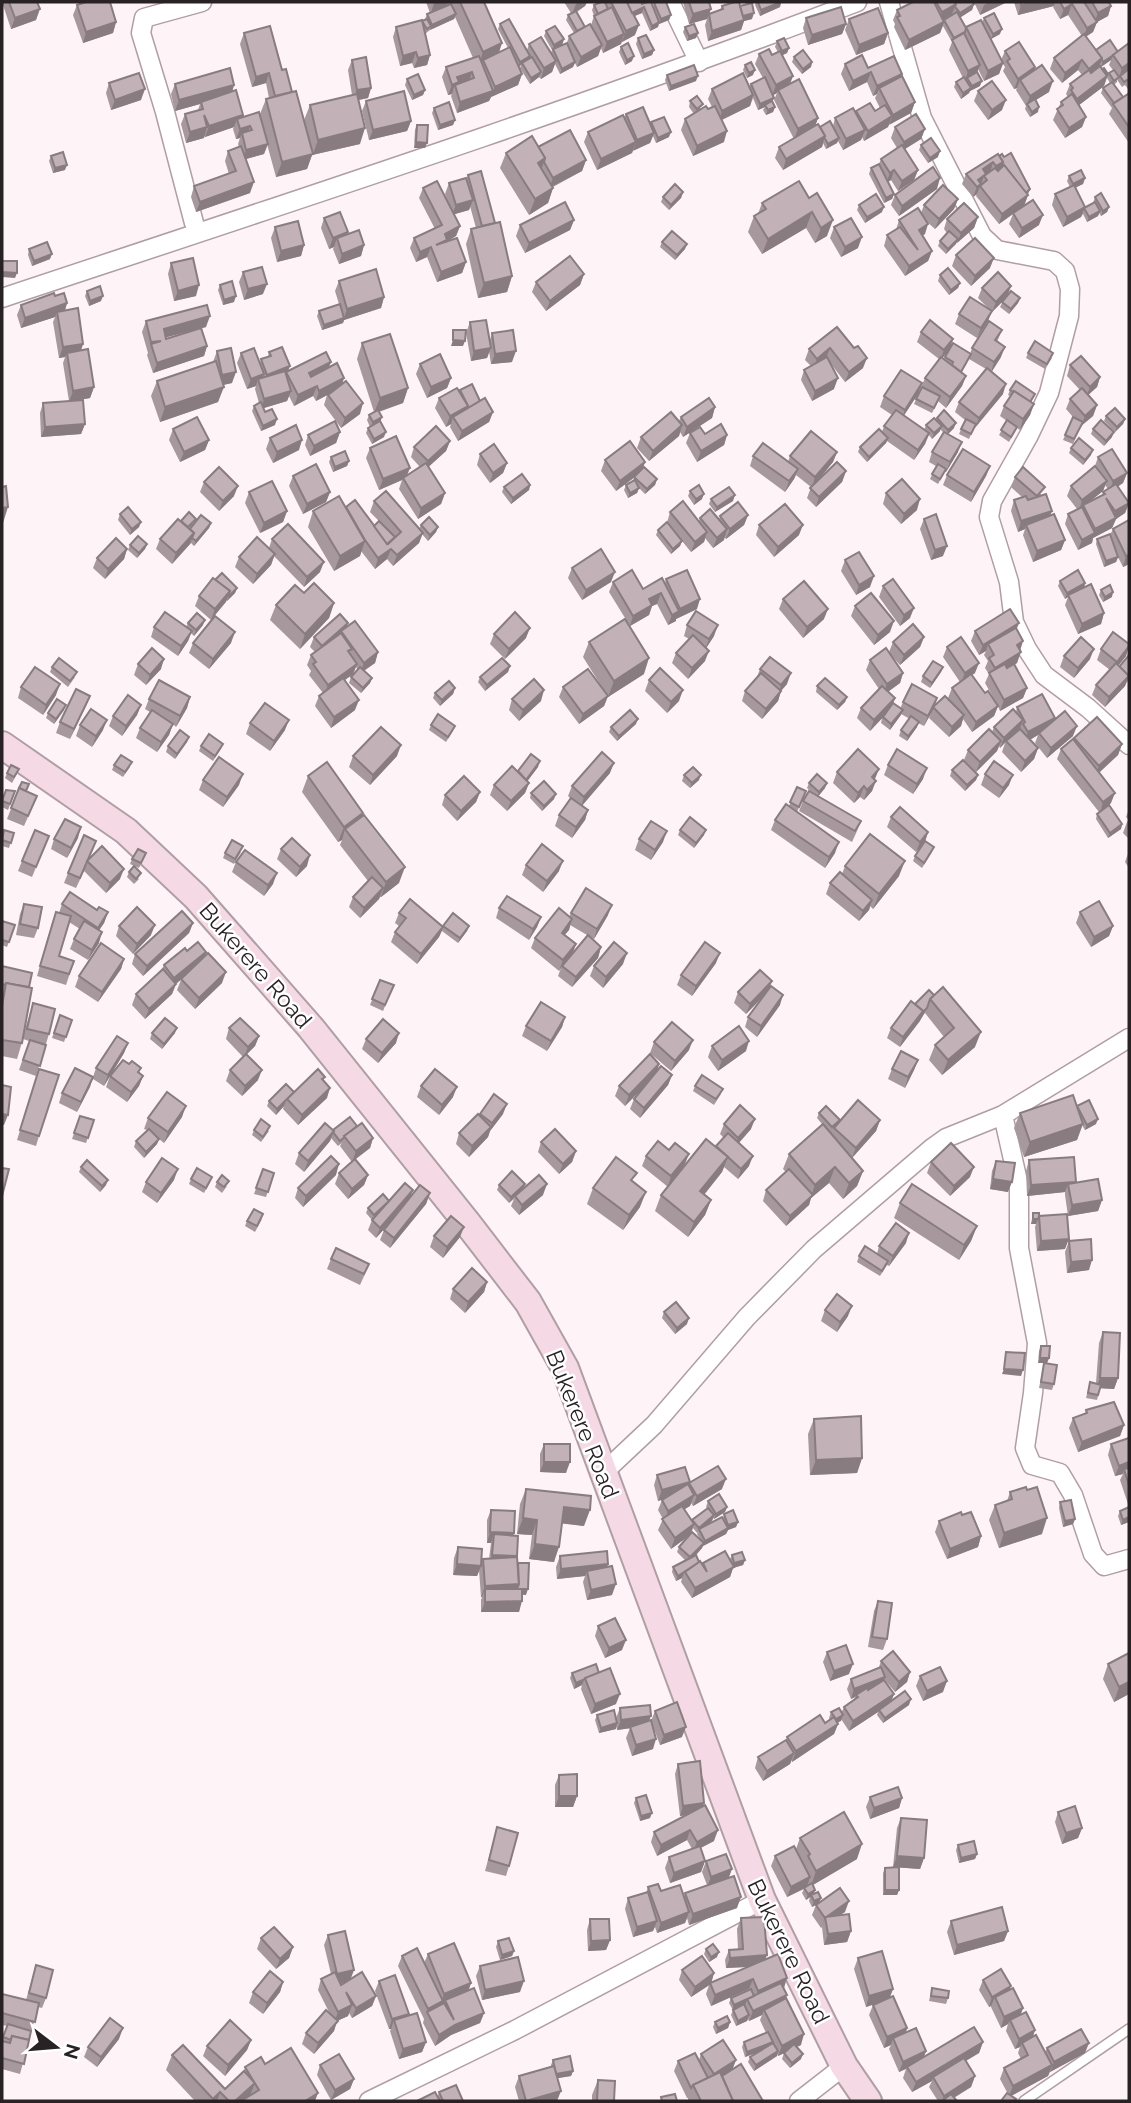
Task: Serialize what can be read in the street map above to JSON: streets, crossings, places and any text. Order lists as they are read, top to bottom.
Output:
{
  "streets": {
    "street": ["Bukerere Road"]
  },
  "north": "right"
}
